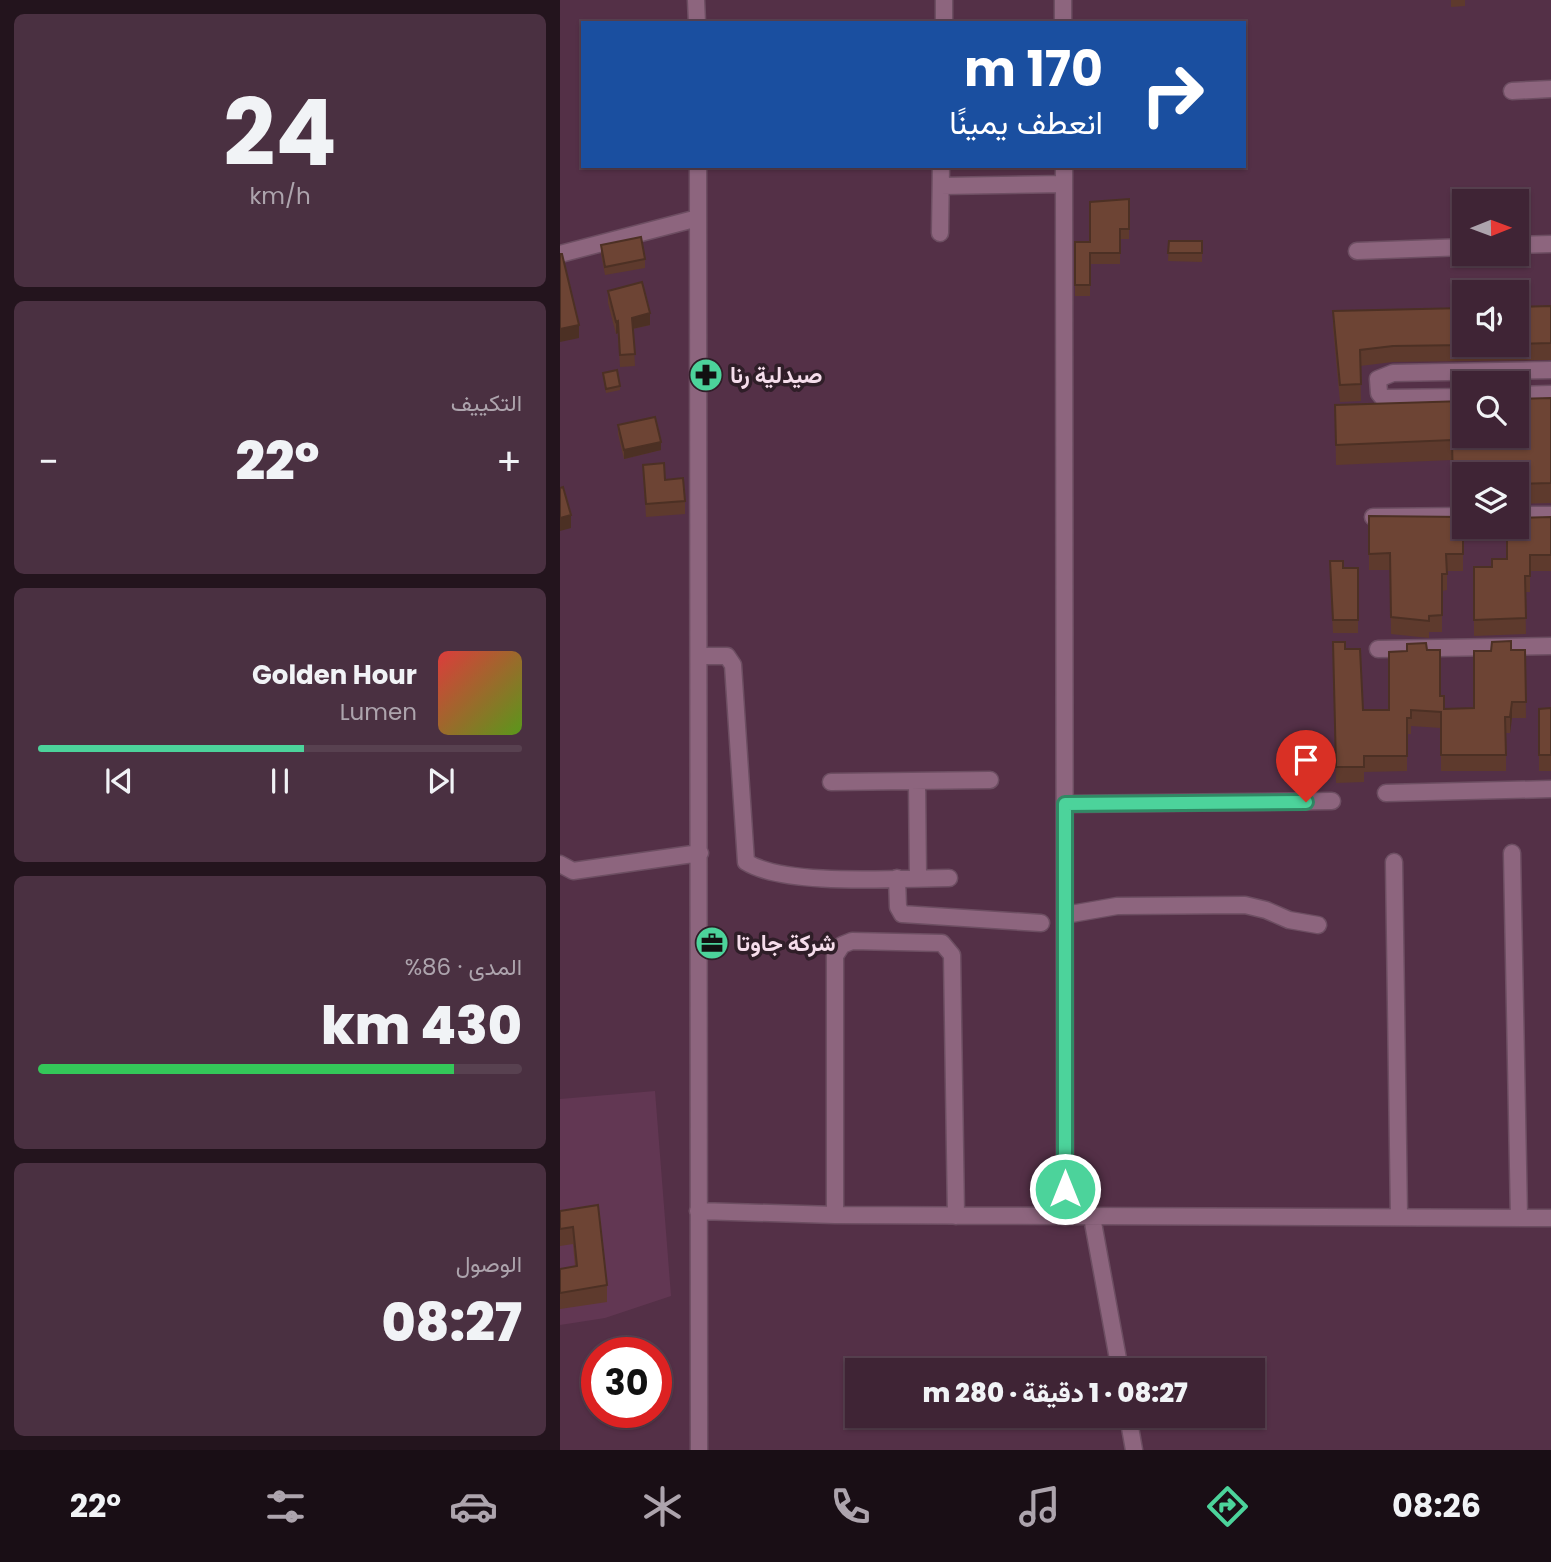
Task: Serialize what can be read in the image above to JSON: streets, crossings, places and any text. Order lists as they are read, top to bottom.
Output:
{
  "places": {
    "pharmacy": ["صيدلية رنا"],
    "office": ["شركة جاوتا"]
  },
  "north": "right",
  "page": {
    "tile": [
      ["24", "km/h"],
      "التكييف",
      ["المدى · 86%", "430 km"],
      ["الوصول", "08:27"]
    ],
    "turn": ["170 m", "انعطف يمينًا"],
    "heat": ["−", "22°", "+"],
    "song": ["Golden Hour", "Lumen"],
    "limit": "30",
    "trip": "08:27 · 1 دقيقة · 280 m",
    "tabs": ["08:26", "22°"]
  }
}
